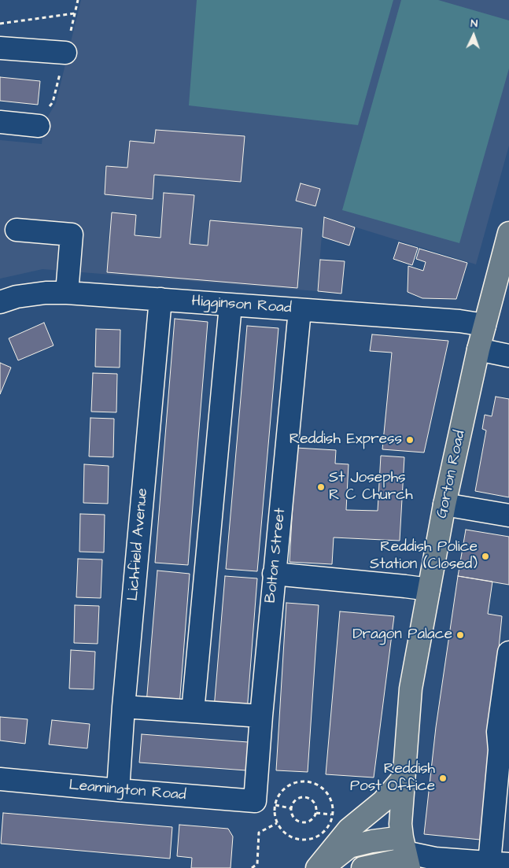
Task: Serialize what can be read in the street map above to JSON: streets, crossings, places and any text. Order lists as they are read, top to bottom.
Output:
{
  "streets": {
    "main road": ["Gorton Road"],
    "street": [
      "Higginson Road",
      "Lichfield Avenue",
      "Bolton Street",
      "Leamington Road"
    ]
  },
  "crossings": [
    ["Higginson Road", "Gorton Road"],
    ["Higginson Road", "Lichfield Avenue"],
    ["Higginson Road", "Bolton Street"],
    ["Lichfield Avenue", "Leamington Road"],
    ["Bolton Street", "Leamington Road"]
  ],
  "places": [
    "Reddish Express",
    "St Josephs R C Church",
    "Reddish Police Station (Closed)",
    "Dragon Palace",
    "Reddish Post Office"
  ],
  "north": "top"
}
